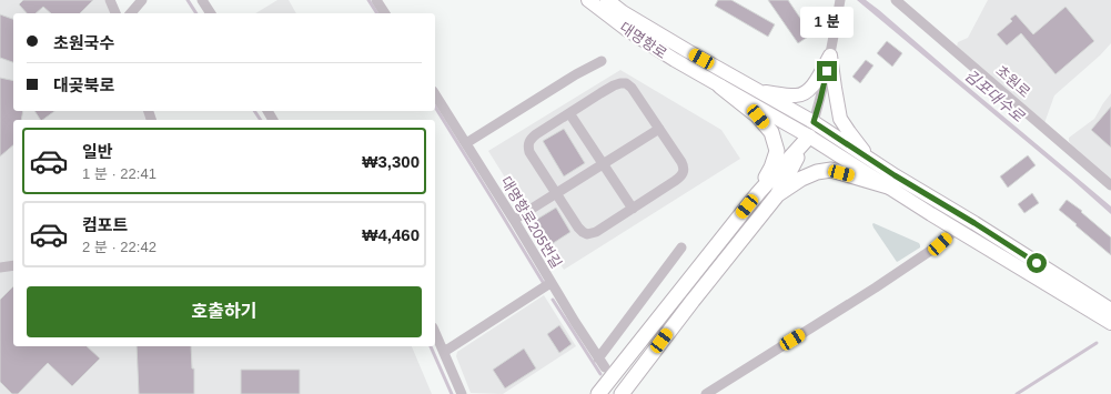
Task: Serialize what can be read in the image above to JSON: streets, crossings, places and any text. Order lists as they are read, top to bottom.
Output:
{
  "streets": {
    "main road": ["대명항로"],
    "street": ["초원로", "대명항로205번길"]
  },
  "water": ["김포대수로"],
  "page": {
    "bubble": "1 분",
    "banner": ["초원국수", "대곶북로"],
    "list": [
      {
        "name": "일반",
        "note": "1 분 · 22:41",
        "value": "₩3,300"
      },
      {
        "name": "컴포트",
        "note": "2 분 · 22:42",
        "value": "₩4,460"
      }
    ],
    "buttons": "호출하기"
  }
}
